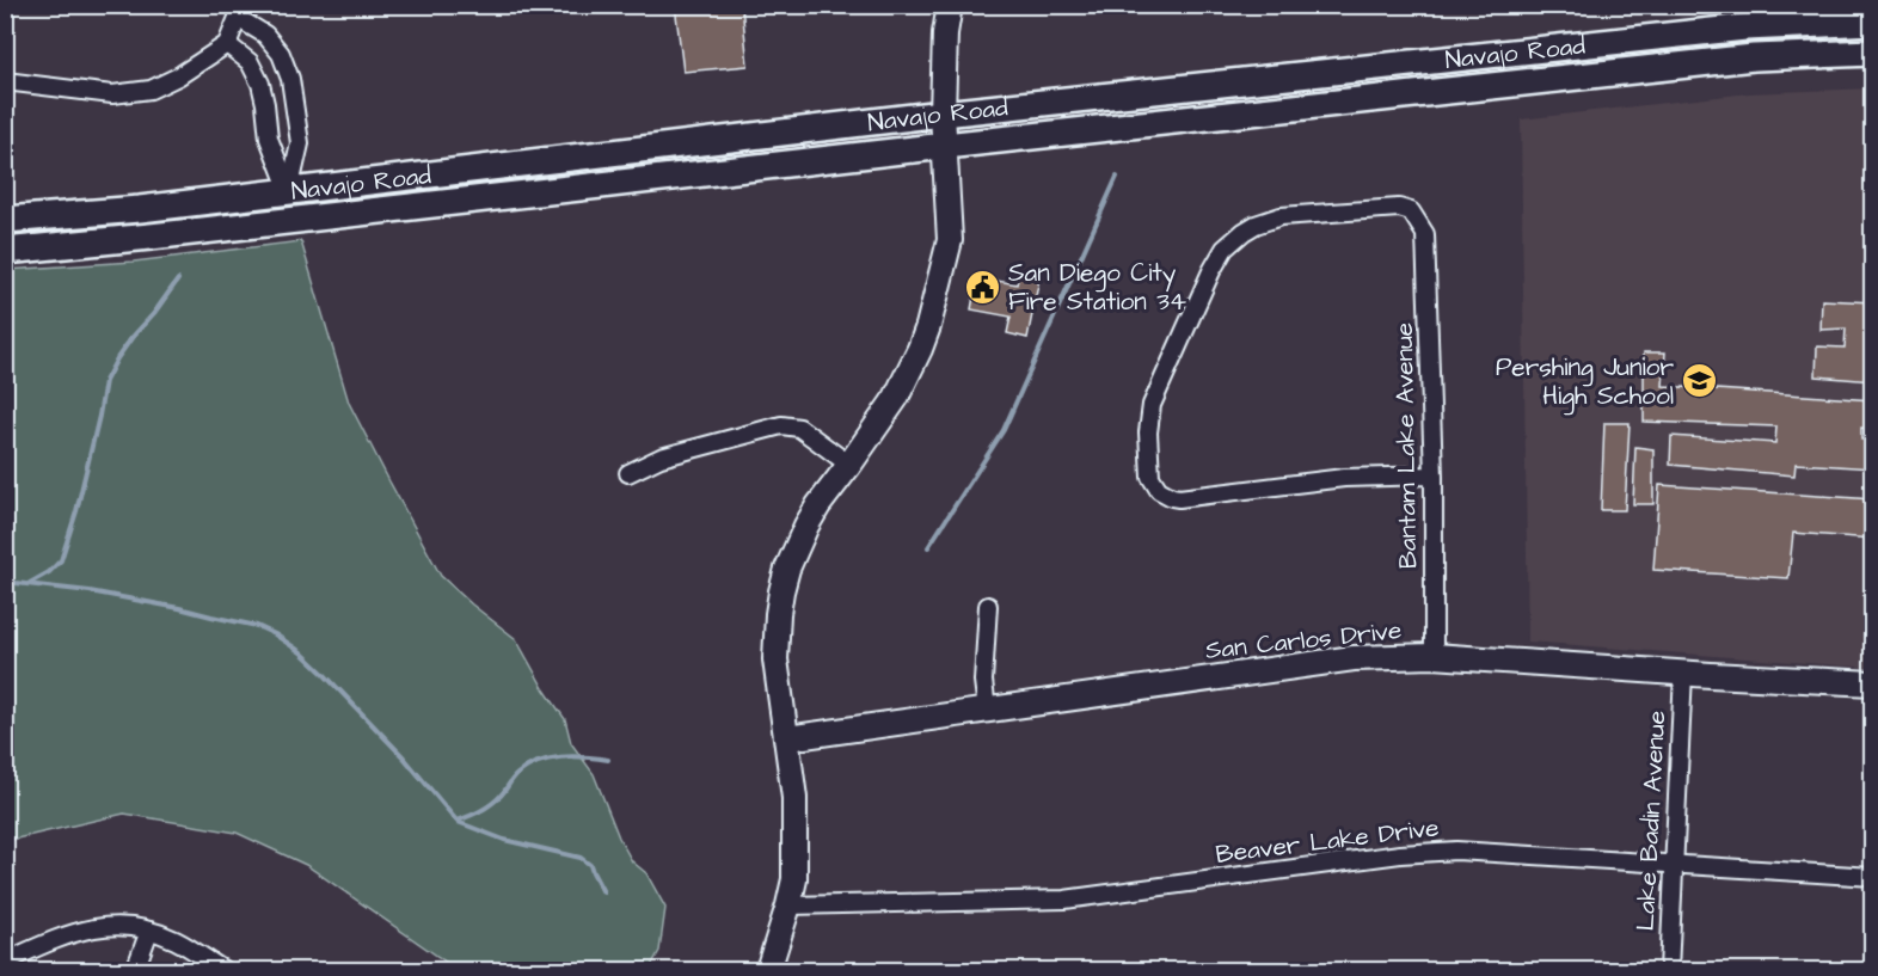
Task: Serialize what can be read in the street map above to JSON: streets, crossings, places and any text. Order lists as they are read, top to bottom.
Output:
{
  "streets": {
    "main road": ["Navajo Road"],
    "street": [
      "Bantam Lake Avenue",
      "San Carlos Drive",
      "Lake Badin Avenue",
      "Beaver Lake Drive"
    ]
  },
  "crossings": [
    ["Bantam Lake Avenue", "San Carlos Drive"],
    ["San Carlos Drive", "Lake Badin Avenue"],
    ["Lake Badin Avenue", "Beaver Lake Drive"]
  ],
  "places": {
    "public building": ["San Diego City Fire Station 34"],
    "school or university": ["Pershing Junior High School"]
  }
}
